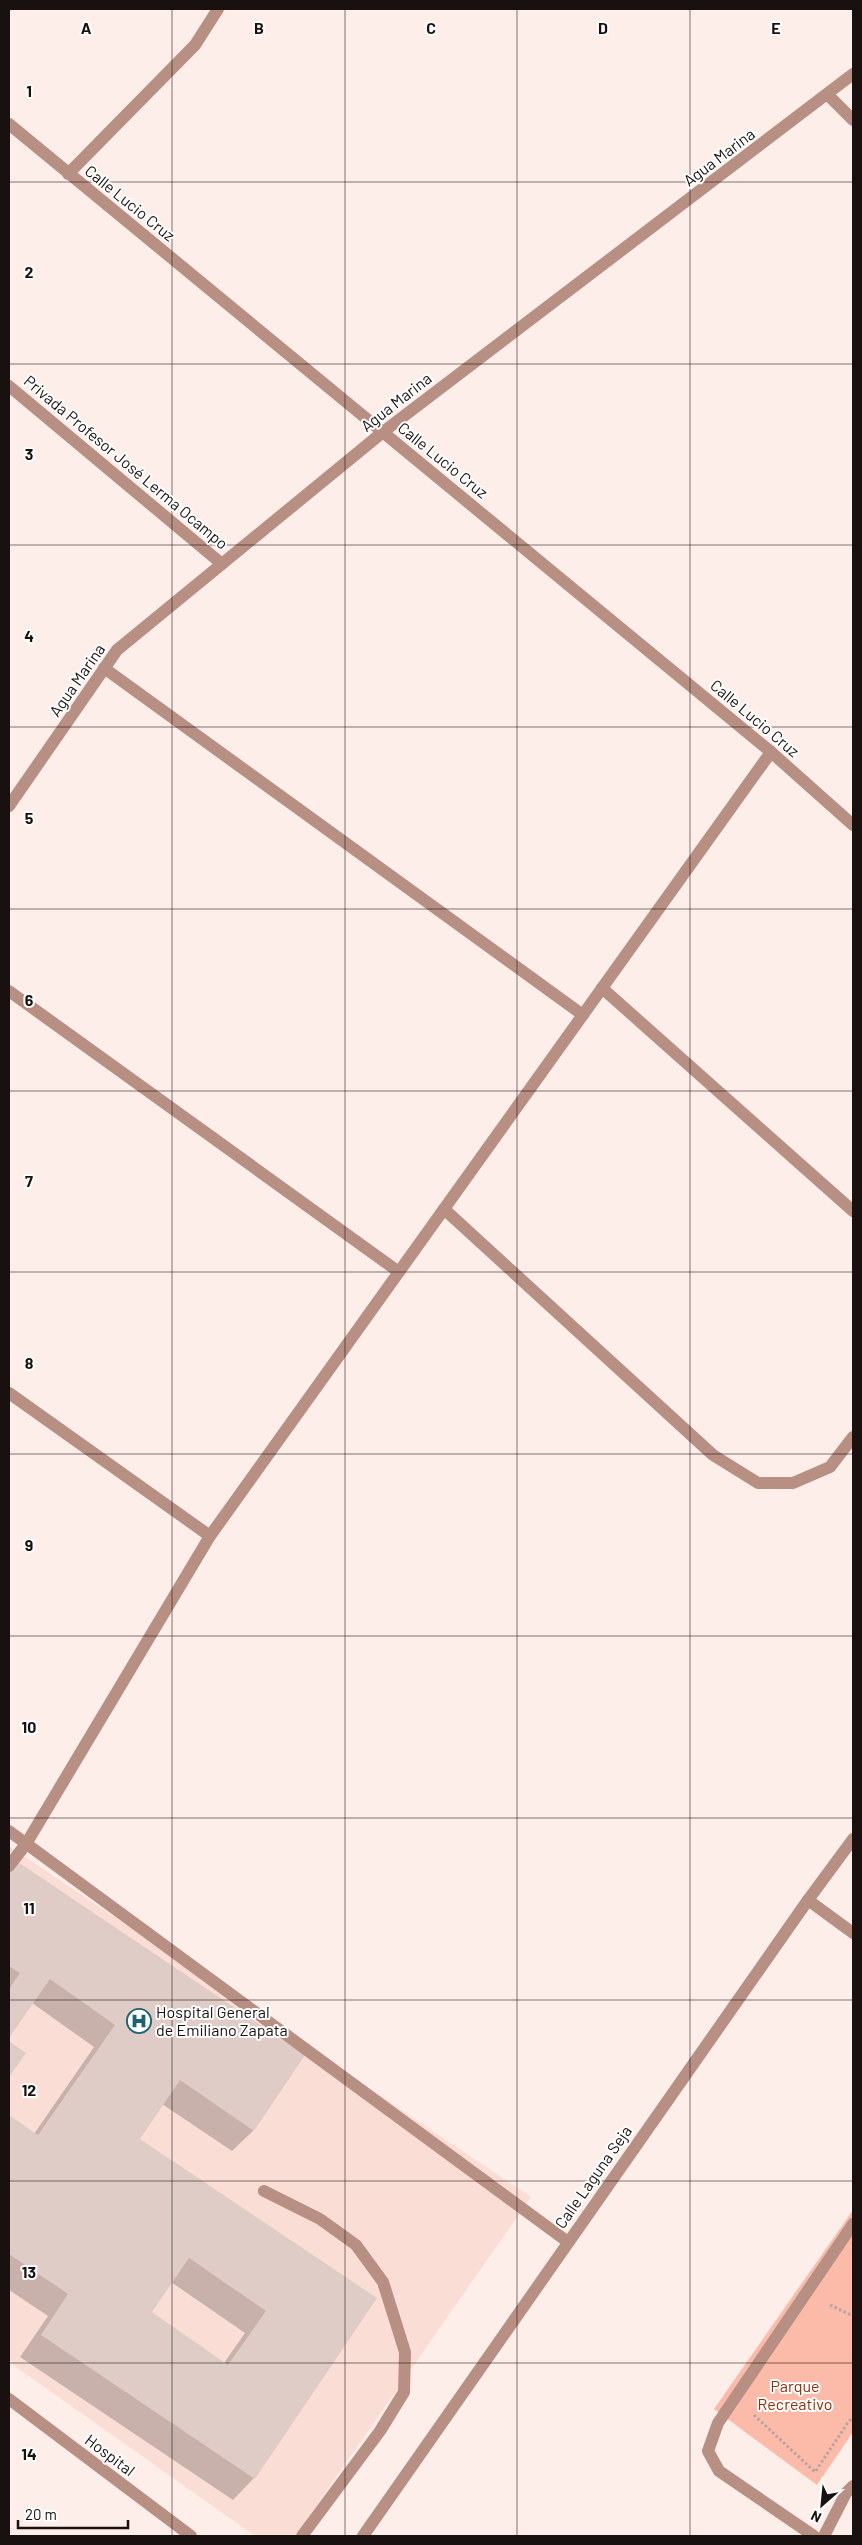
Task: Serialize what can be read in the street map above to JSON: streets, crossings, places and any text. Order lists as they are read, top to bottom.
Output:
{
  "streets": {
    "street": [
      "Agua Marina",
      "Calle Lucio Cruz",
      "Privada Profesor José Lerma Ocampo",
      "Calle Laguna Seja",
      "Hospital"
    ]
  },
  "crossings": [
    ["Agua Marina", "Calle Lucio Cruz"],
    ["Agua Marina", "Privada Profesor José Lerma Ocampo"]
  ],
  "parks": ["Parque Recreativo"],
  "places": {
    "hospital": ["Hospital General de Emiliano Zapata"]
  },
  "scale_bar": "20 m",
  "north": "bottom left",
  "grid": {
    "columns": [
      "A",
      "B",
      "C",
      "D",
      "E"
    ],
    "rows": [
      "1",
      "2",
      "3",
      "4",
      "5",
      "6",
      "7",
      "8",
      "9",
      "10",
      "11",
      "12",
      "13",
      "14"
    ]
  }
}
